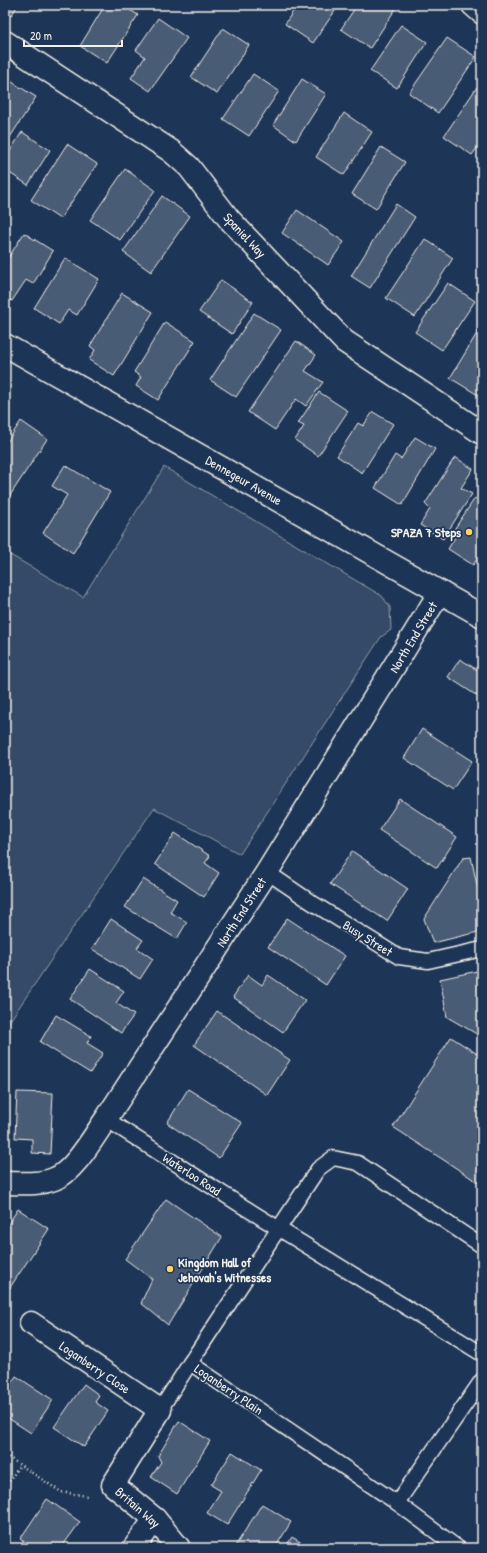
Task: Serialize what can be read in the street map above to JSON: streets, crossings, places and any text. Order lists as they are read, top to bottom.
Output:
{
  "streets": {
    "street": [
      "Spaniel Way",
      "Dennegeur Avenue",
      "North End Street",
      "Loganberry Close",
      "Britain Way"
    ],
    "lane": ["Busy Street", "Waterloo Road", "Loganberry Plain"]
  },
  "crossings": [
    ["Dennegeur Avenue", "North End Street"],
    ["North End Street", "Busy Street"],
    ["North End Street", "Waterloo Road"],
    ["Waterloo Road", "Loganberry Plain"]
  ],
  "places": ["SPAZA 7 Steps", "Kingdom Hall of Jehovah's Witnesses"],
  "scale_bar": "20 m"
}
